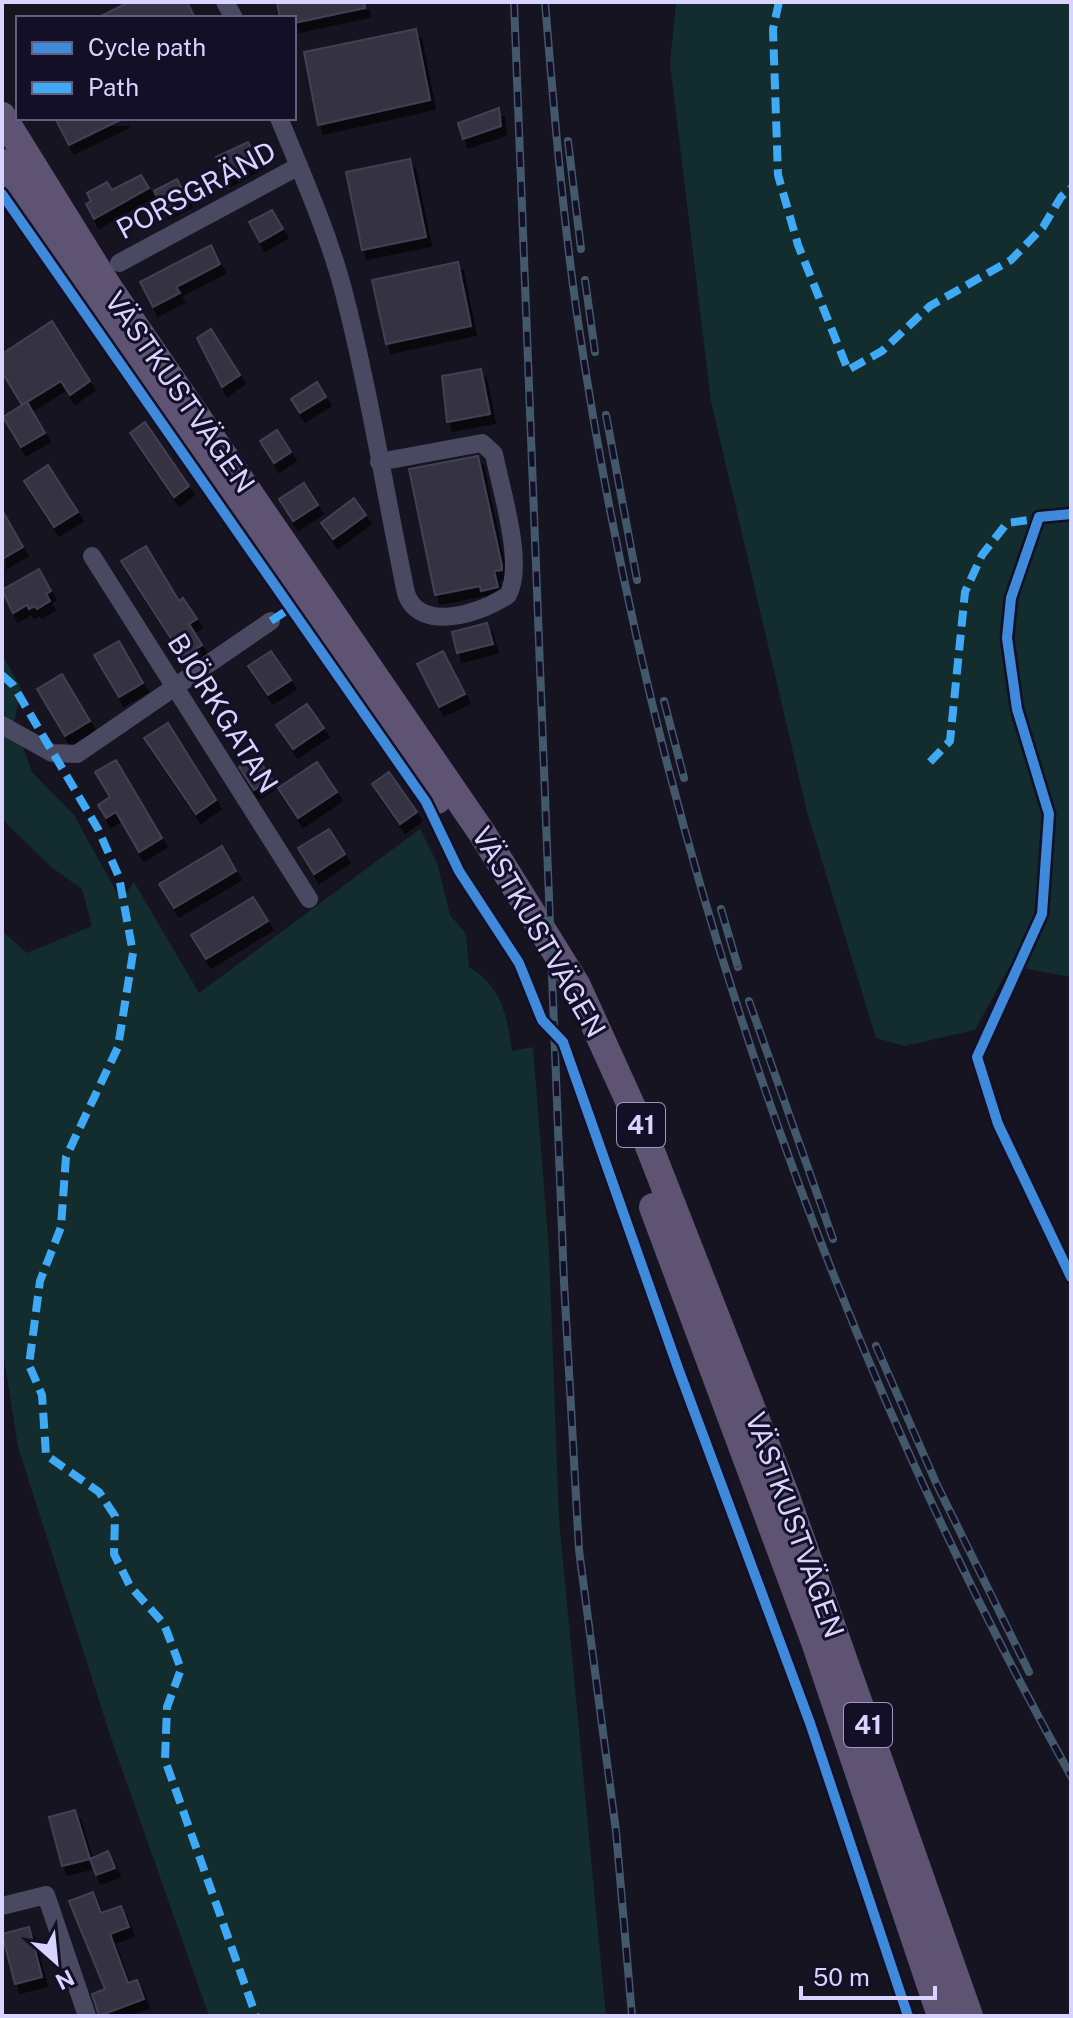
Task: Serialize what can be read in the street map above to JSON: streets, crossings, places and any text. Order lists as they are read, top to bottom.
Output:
{
  "streets": {
    "main road": ["VÄSTKUSTVÄGEN", "41"],
    "street": ["PORSGRÄND", "BJÖRKGATAN"]
  },
  "legend": ["Cycle path", "Path"],
  "scale_bar": "50 m",
  "north": "bottom right"
}
